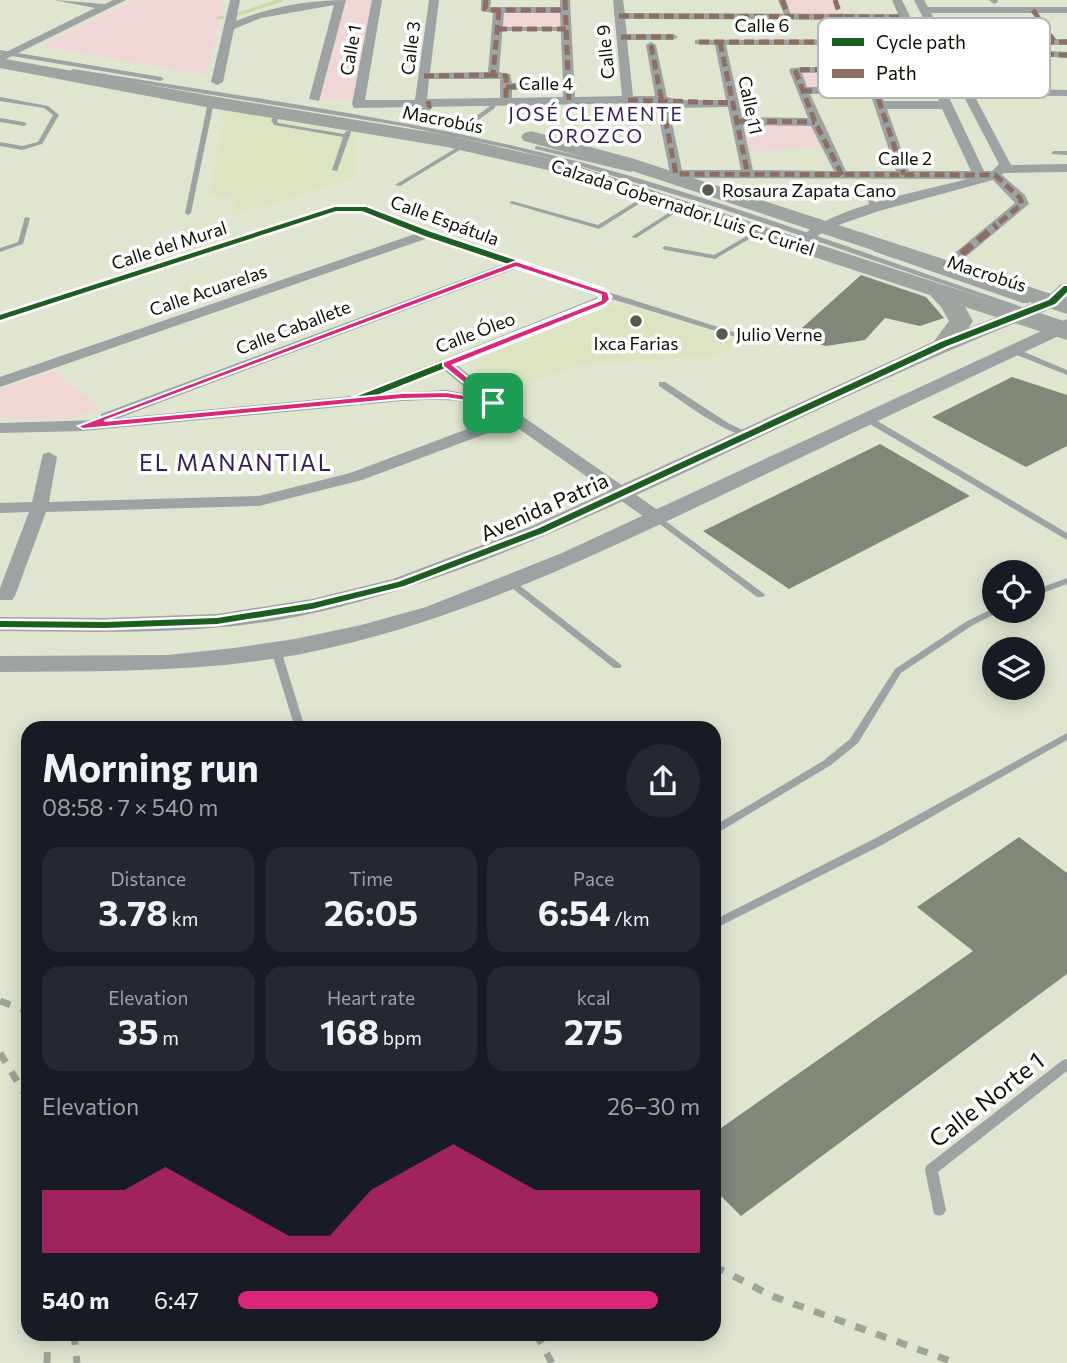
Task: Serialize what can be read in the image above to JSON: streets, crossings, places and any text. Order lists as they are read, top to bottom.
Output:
{
  "streets": {
    "main road": ["Calzada Gobernador Luis C. Curiel"],
    "street": [
      "Calle 6",
      "Calle 3",
      "Calle 1",
      "Calle 9",
      "Calle 4",
      "Calle 11",
      "Calle 2",
      "Calle Espátula",
      "Calle del Mural",
      "Calle Acuarelas",
      "Calle Caballete",
      "Calle Óleo",
      "Avenida Patria"
    ],
    "lane": ["Macrobús", "Calle Norte 1"]
  },
  "crossings": [
    ["Calle 6", "Calle 11"],
    ["Calle 3", "Calle 4"],
    ["Calle 3", "Calzada Gobernador Luis C. Curiel"],
    ["Calle 1", "Calzada Gobernador Luis C. Curiel"],
    ["Calle 9", "Calle 4"],
    ["Calle 4", "Calle 11"],
    ["Calle 4", "Calle 2"],
    ["Calle 4", "Calzada Gobernador Luis C. Curiel"],
    ["Calle 11", "Calle 2"],
    ["Macrobús", "Calzada Gobernador Luis C. Curiel"],
    ["Macrobús", "Avenida Patria"],
    ["Calzada Gobernador Luis C. Curiel", "Avenida Patria"],
    ["Calle Espátula", "Calle del Mural"],
    ["Calle Espátula", "Calle Acuarelas"],
    ["Calle Espátula", "Calle Caballete"],
    ["Calle Espátula", "Calle Óleo"]
  ],
  "districts": ["JOSÉ CLEMENTE OROZCO", "EL MANANTIAL"],
  "places": ["Rosaura Zapata Cano", "Ixca Farias", "Julio Verne"],
  "legend": ["Cycle path", "Path"],
  "page": {
    "heading": ["Morning run", "08:58 · 7 × 540 m"],
    "stats": [
      ["Distance", "3.78 km"],
      ["Time", "26:05"],
      ["Pace", "6:54 /km"],
      ["Elevation", "35 m"],
      ["Heart rate", "168 bpm"],
      ["kcal", "275"]
    ],
    "chart": ["Elevation", "26–30 m"],
    "list": [
      {
        "name": "540 m",
        "note": "6:47"
      }
    ]
  }
}
